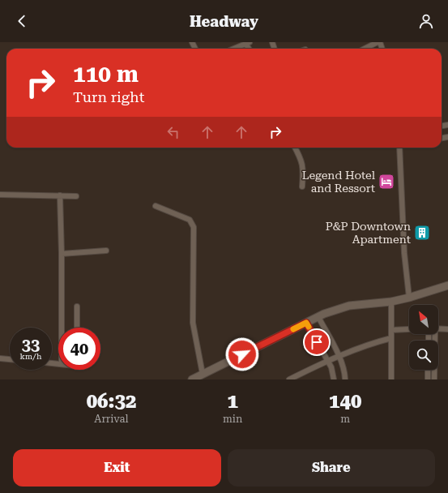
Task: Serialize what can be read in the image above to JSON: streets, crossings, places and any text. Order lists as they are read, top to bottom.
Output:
{
  "places": {
    "hotel": ["Legend Hotel and Ressort"],
    "building": ["P&P Downtown Apartment"]
  },
  "north": "top left",
  "page": {
    "header": "Headway",
    "turn": ["110 m", "Turn right"],
    "speed": "33 km/h",
    "limit": "40",
    "eta": [
      "06:32",
      "Arrival",
      "1",
      "min",
      "140",
      "m"
    ],
    "buttons": ["Exit", "Share"]
  }
}
